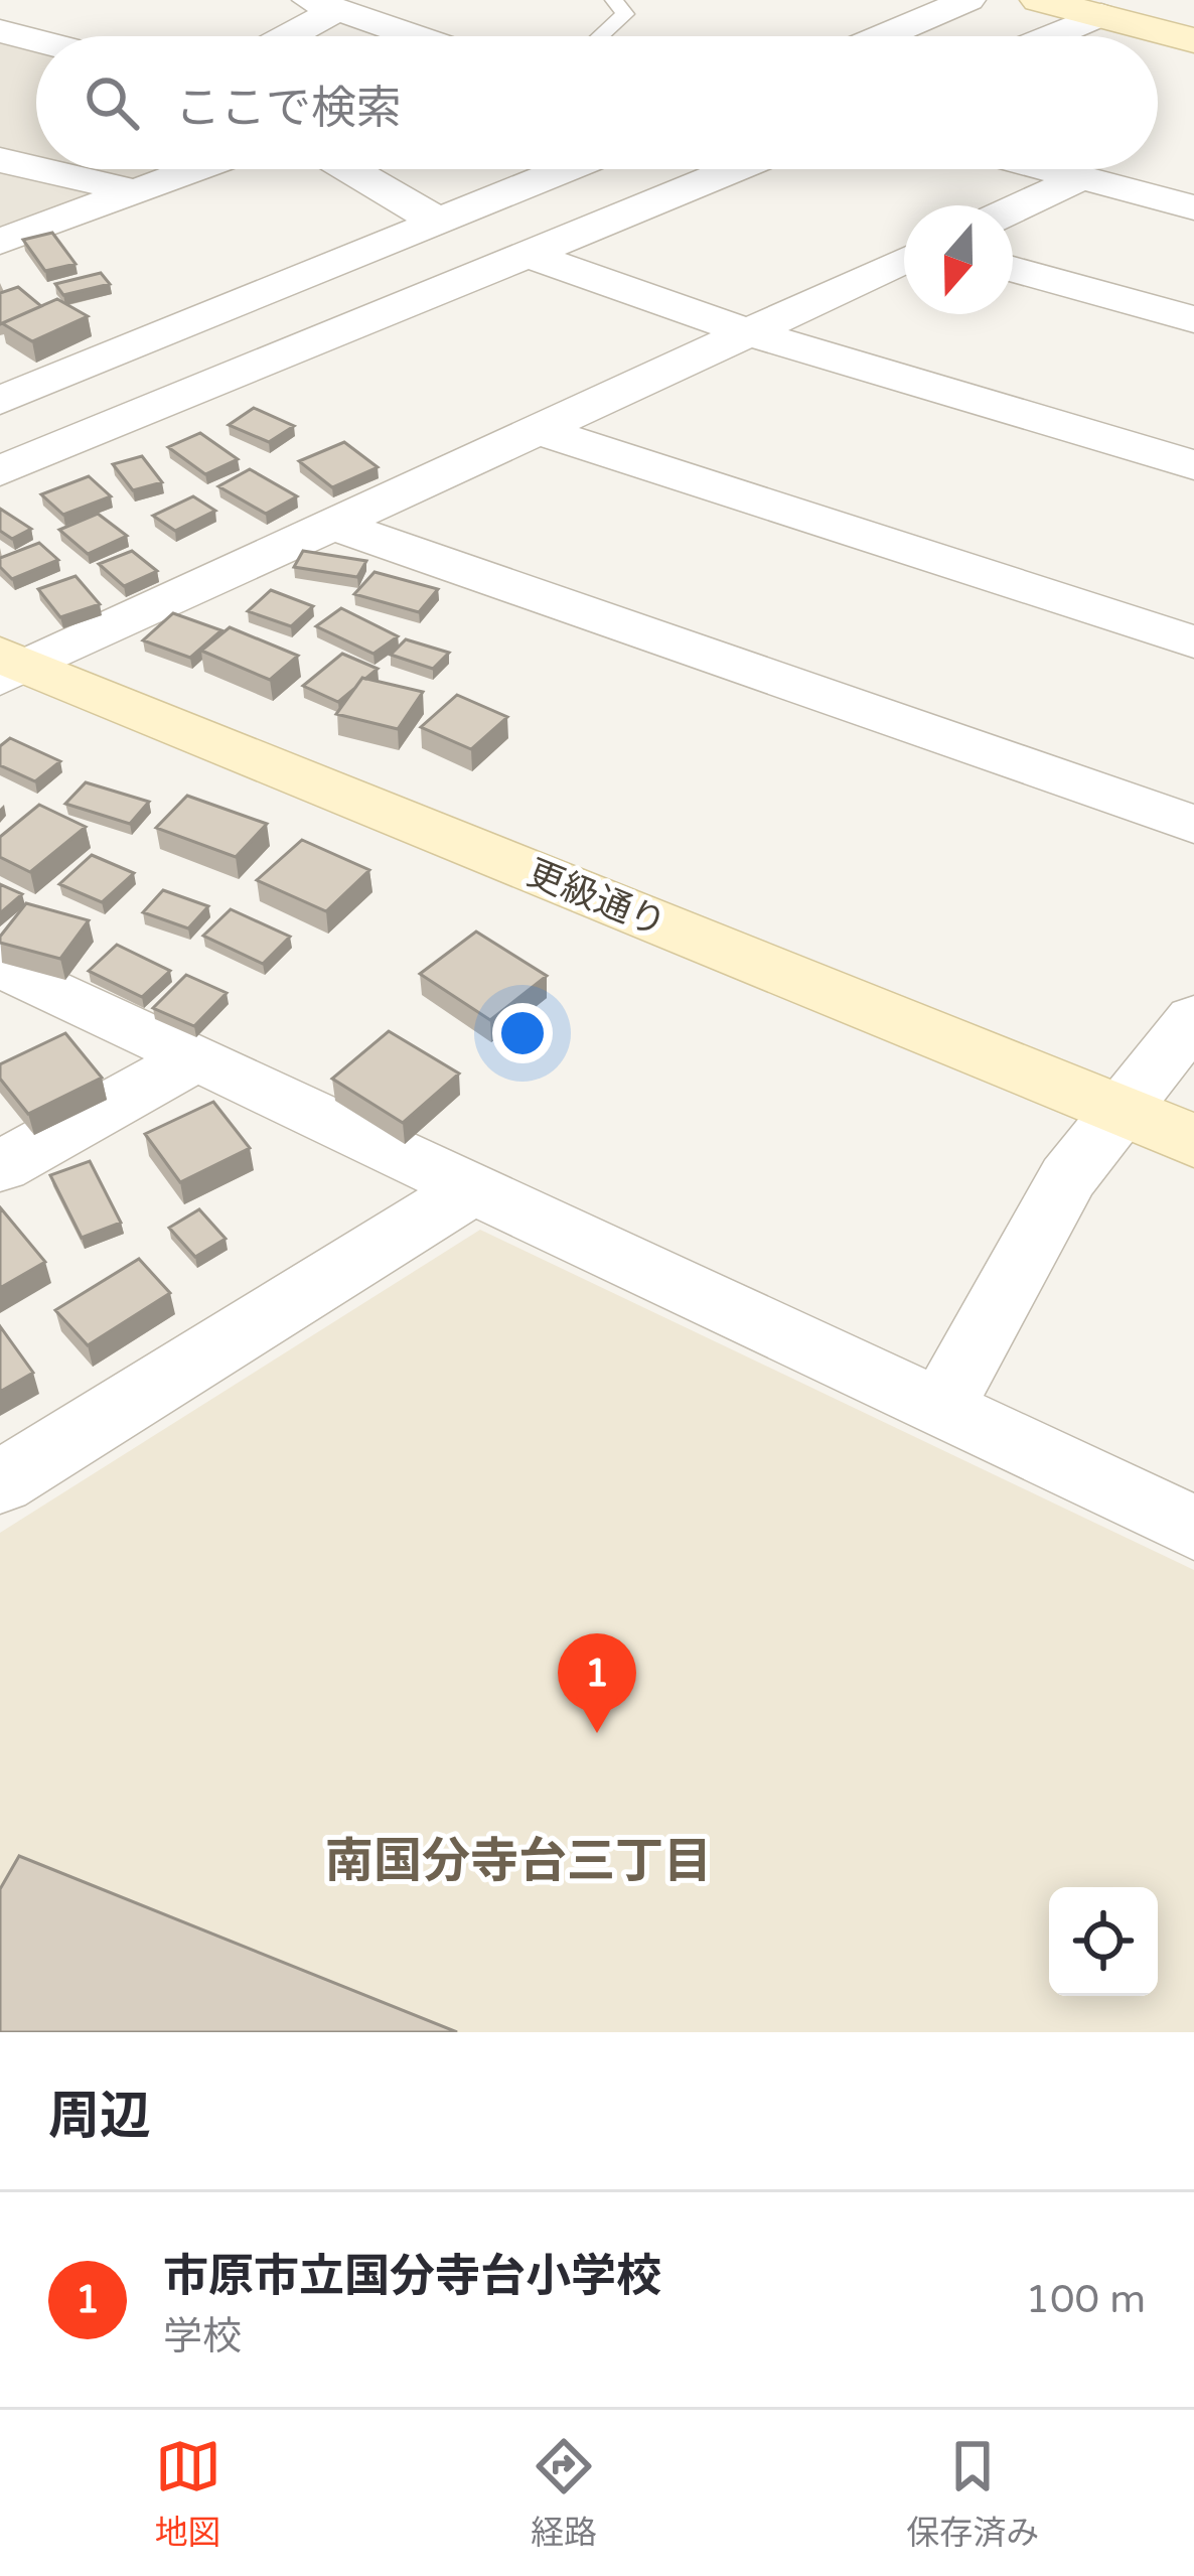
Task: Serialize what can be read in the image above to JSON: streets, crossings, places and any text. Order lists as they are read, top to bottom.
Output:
{
  "streets": {
    "street": ["更級通り"]
  },
  "districts": ["南国分寺台三丁目"],
  "north": "bottom",
  "page": {
    "search": "ここで検索",
    "pins": "1",
    "heading": "周辺",
    "list": [
      {
        "mark": "1",
        "name": "市原市立国分寺台小学校",
        "note": "学校",
        "value": "100 m"
      }
    ],
    "nav": ["地図", "経路", "保存済み"]
  }
}
